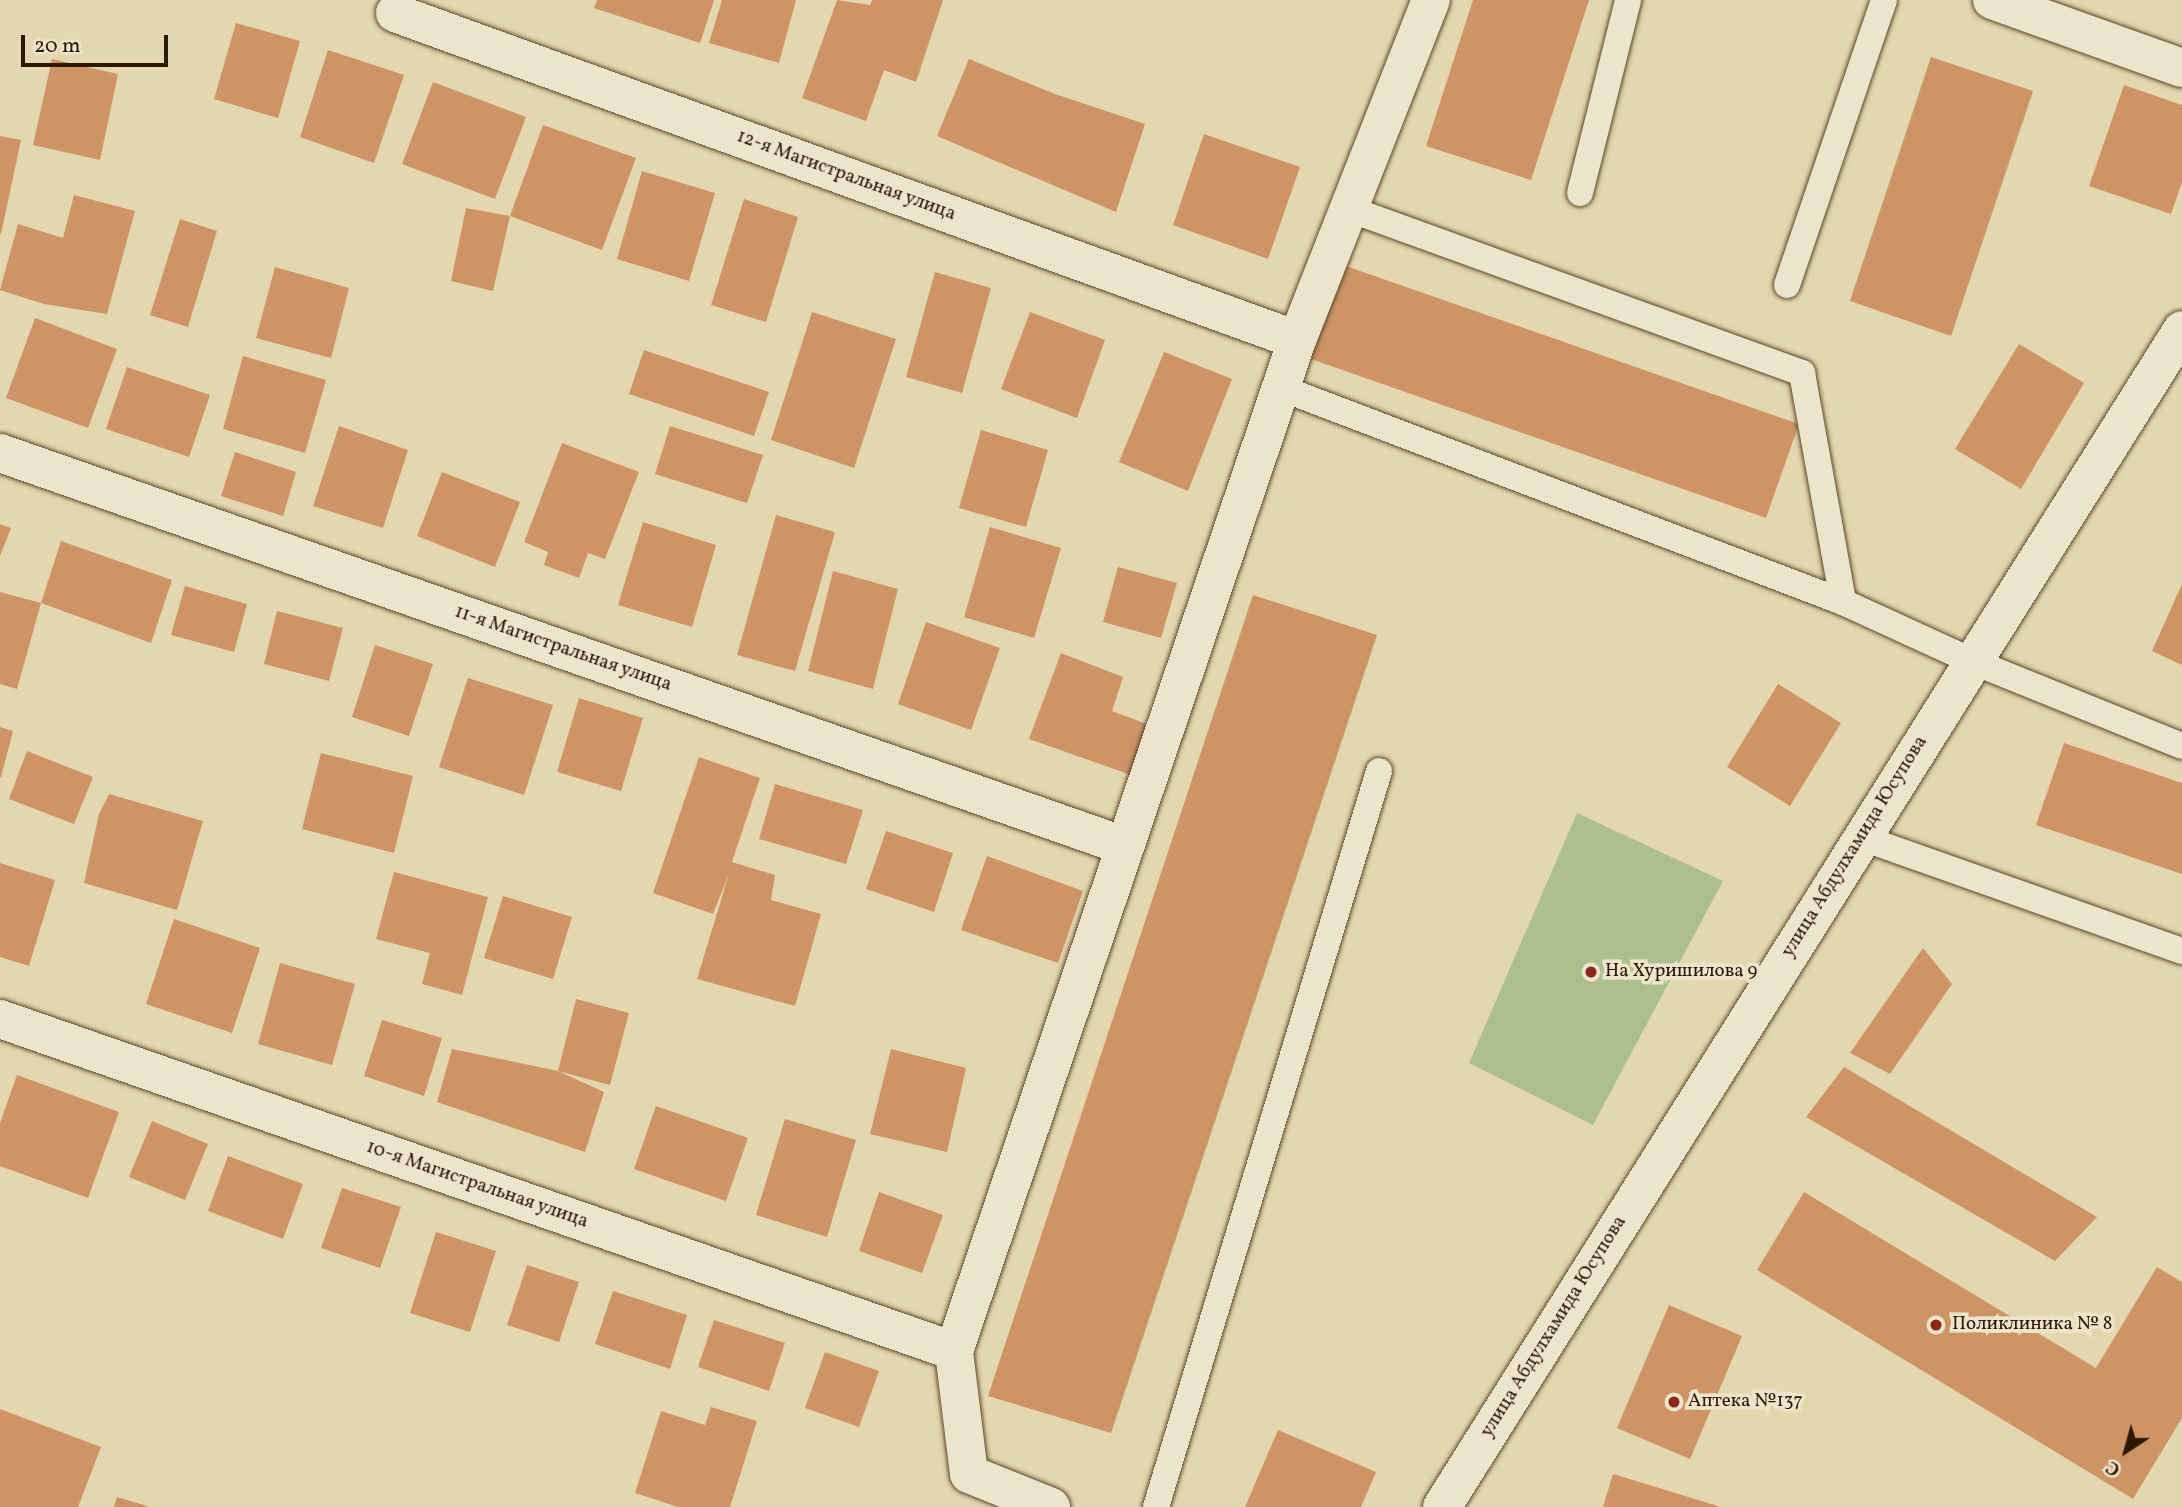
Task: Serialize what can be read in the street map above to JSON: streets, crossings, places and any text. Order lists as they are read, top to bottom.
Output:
{
  "streets": {
    "street": [
      "12-я Магистральная улица",
      "11-я Магистральная улица",
      "улица Абдулхамида Юсупова",
      "10-я Магистральная улица"
    ]
  },
  "places": ["На Хуришилова 9", "Поликлиника № 8", "Аптека №137"],
  "scale_bar": "20 m",
  "north": "bottom left"
}
